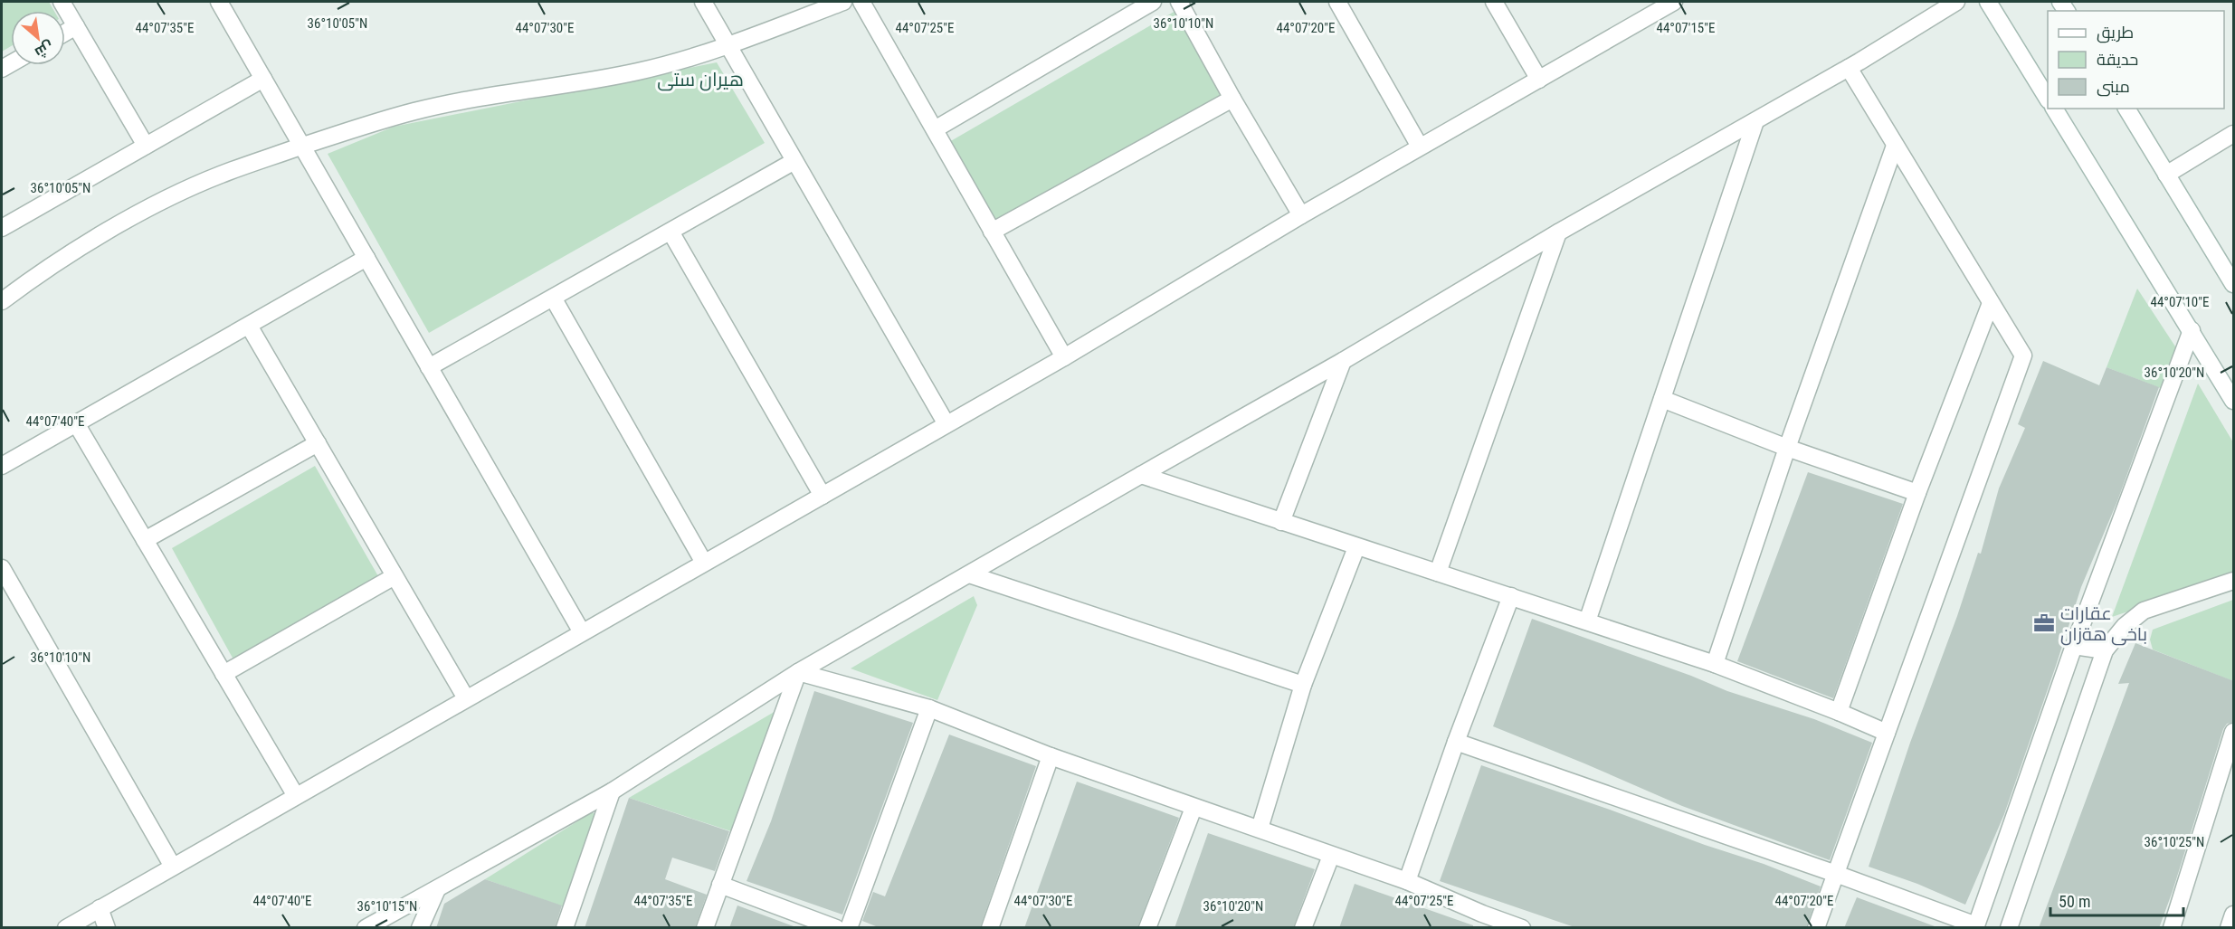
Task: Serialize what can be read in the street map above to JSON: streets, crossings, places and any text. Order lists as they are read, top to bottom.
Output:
{
  "districts": ["هیران ستی"],
  "places": {
    "office": ["عقارات باخی هةزان"]
  },
  "legend": ["طريق", "حديقة", "مبنى"],
  "scale_bar": "50 m",
  "north": "bottom right",
  "coordinates": [
    "36°10'05\"N",
    "36°10'10\"N",
    "44°07'35\"E",
    "44°07'30\"E",
    "44°07'25\"E",
    "44°07'20\"E",
    "44°07'15\"E",
    "44°07'10\"E",
    "36°10'20\"N",
    "44°07'40\"E",
    "36°10'25\"N",
    "36°10'15\"N"
  ]
}
